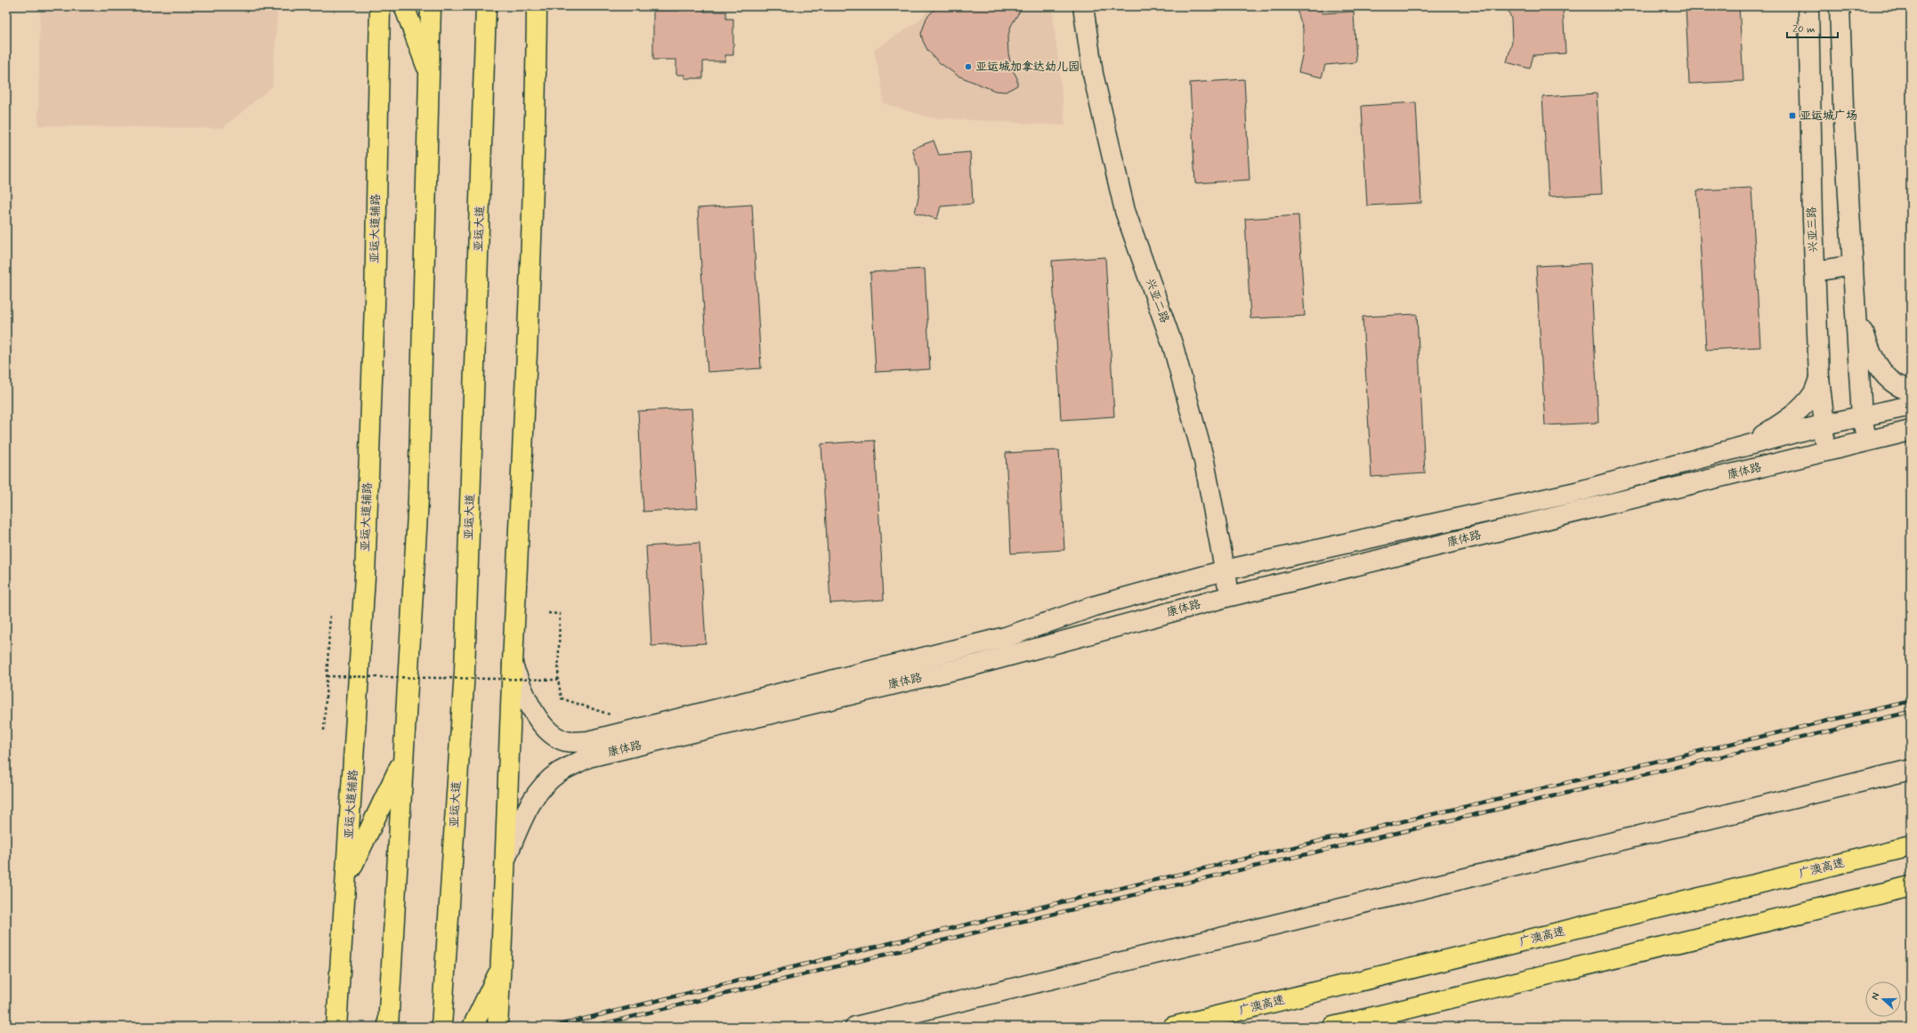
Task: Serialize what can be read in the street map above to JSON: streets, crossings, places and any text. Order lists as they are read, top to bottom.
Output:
{
  "streets": {
    "main road": ["亚运大道辅路", "亚运大道", "广澳高速"],
    "street": ["兴亚三路", "兴亚二路", "康体路"]
  },
  "crossings": [
    ["兴亚三路", "康体路"],
    ["兴亚二路", "康体路"]
  ],
  "places": {
    "other": ["亚运城加拿达幼儿园"],
    "transit": ["亚运城广场"]
  },
  "scale_bar": "20 m",
  "north": "left"
}
